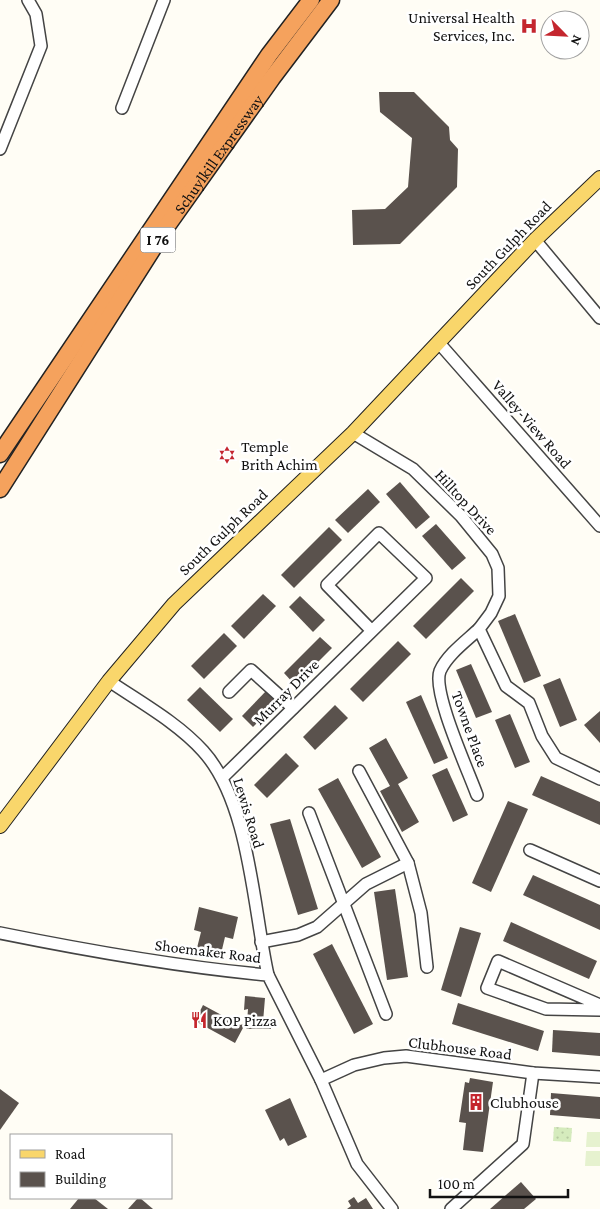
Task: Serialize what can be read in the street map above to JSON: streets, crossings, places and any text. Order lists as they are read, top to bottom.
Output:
{
  "streets": {
    "highway": ["Schuylkill Expressway", "I 76"],
    "main road": ["South Gulph Road"],
    "street": [
      "Valley-View Road",
      "Hilltop Drive",
      "Murray Drive",
      "Towne Place",
      "Lewis Road",
      "Shoemaker Road",
      "Clubhouse Road"
    ]
  },
  "crossings": [
    ["South Gulph Road", "Valley-View Road"],
    ["South Gulph Road", "Hilltop Drive"],
    ["South Gulph Road", "Lewis Road"],
    ["Hilltop Drive", "Towne Place"],
    ["Murray Drive", "Lewis Road"],
    ["Lewis Road", "Shoemaker Road"],
    ["Shoemaker Road", "Clubhouse Road"]
  ],
  "places": {
    "hospital": ["Universal Health Services, Inc."],
    "synagogue": ["Temple Brith Achim"],
    "restaurant": ["KOP Pizza"],
    "building": ["Clubhouse"]
  },
  "legend": ["Road", "Building"],
  "scale_bar": "100 m",
  "north": "bottom right"
}
